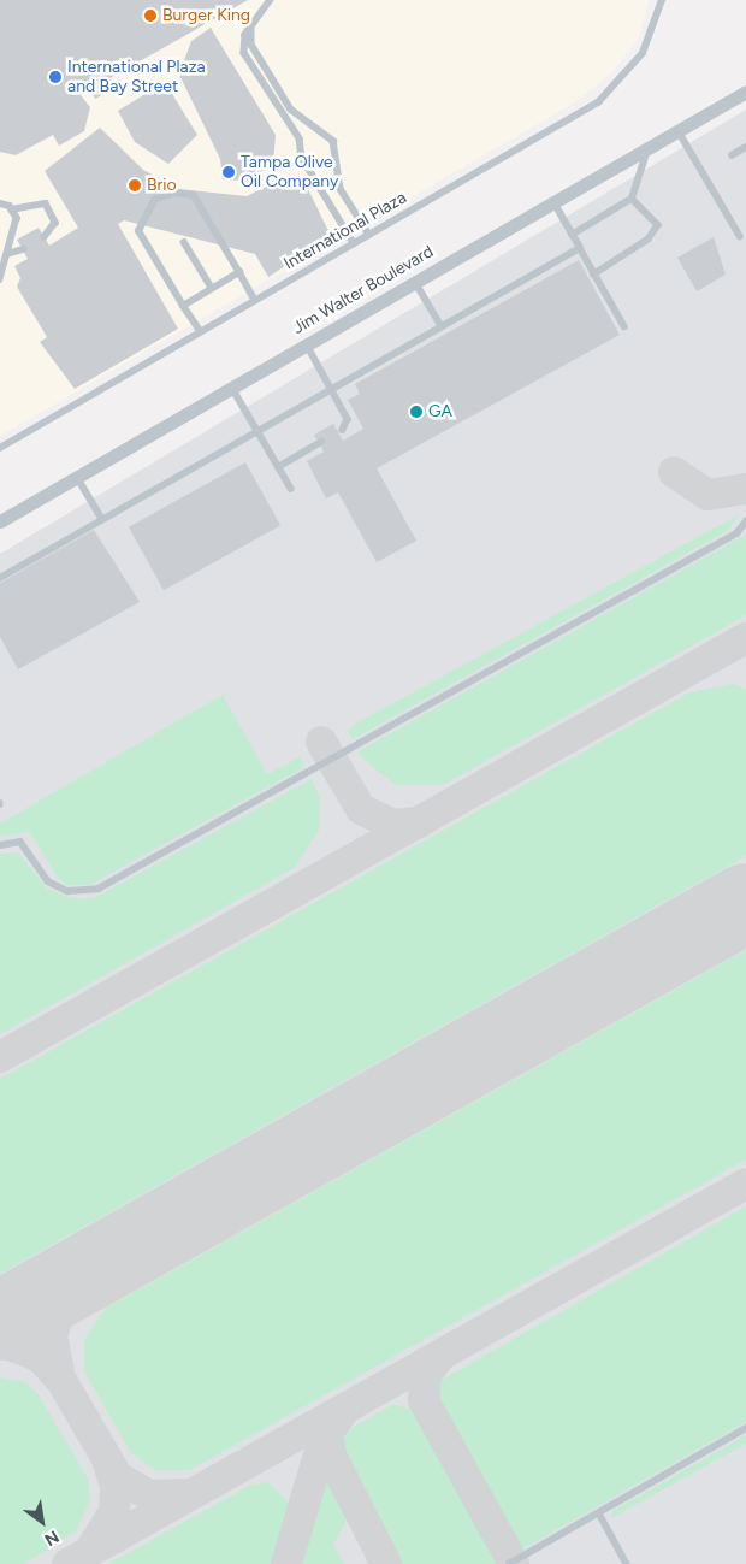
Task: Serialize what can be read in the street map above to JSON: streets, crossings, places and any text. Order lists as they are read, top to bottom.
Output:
{
  "streets": {
    "street": ["Jim Walter Boulevard"],
    "lane": ["International Plaza"]
  },
  "places": [
    "Burger King",
    "International Plaza and Bay Street",
    "Tampa Olive Oil Company",
    "Brio",
    "GA"
  ],
  "north": "bottom right"
}
